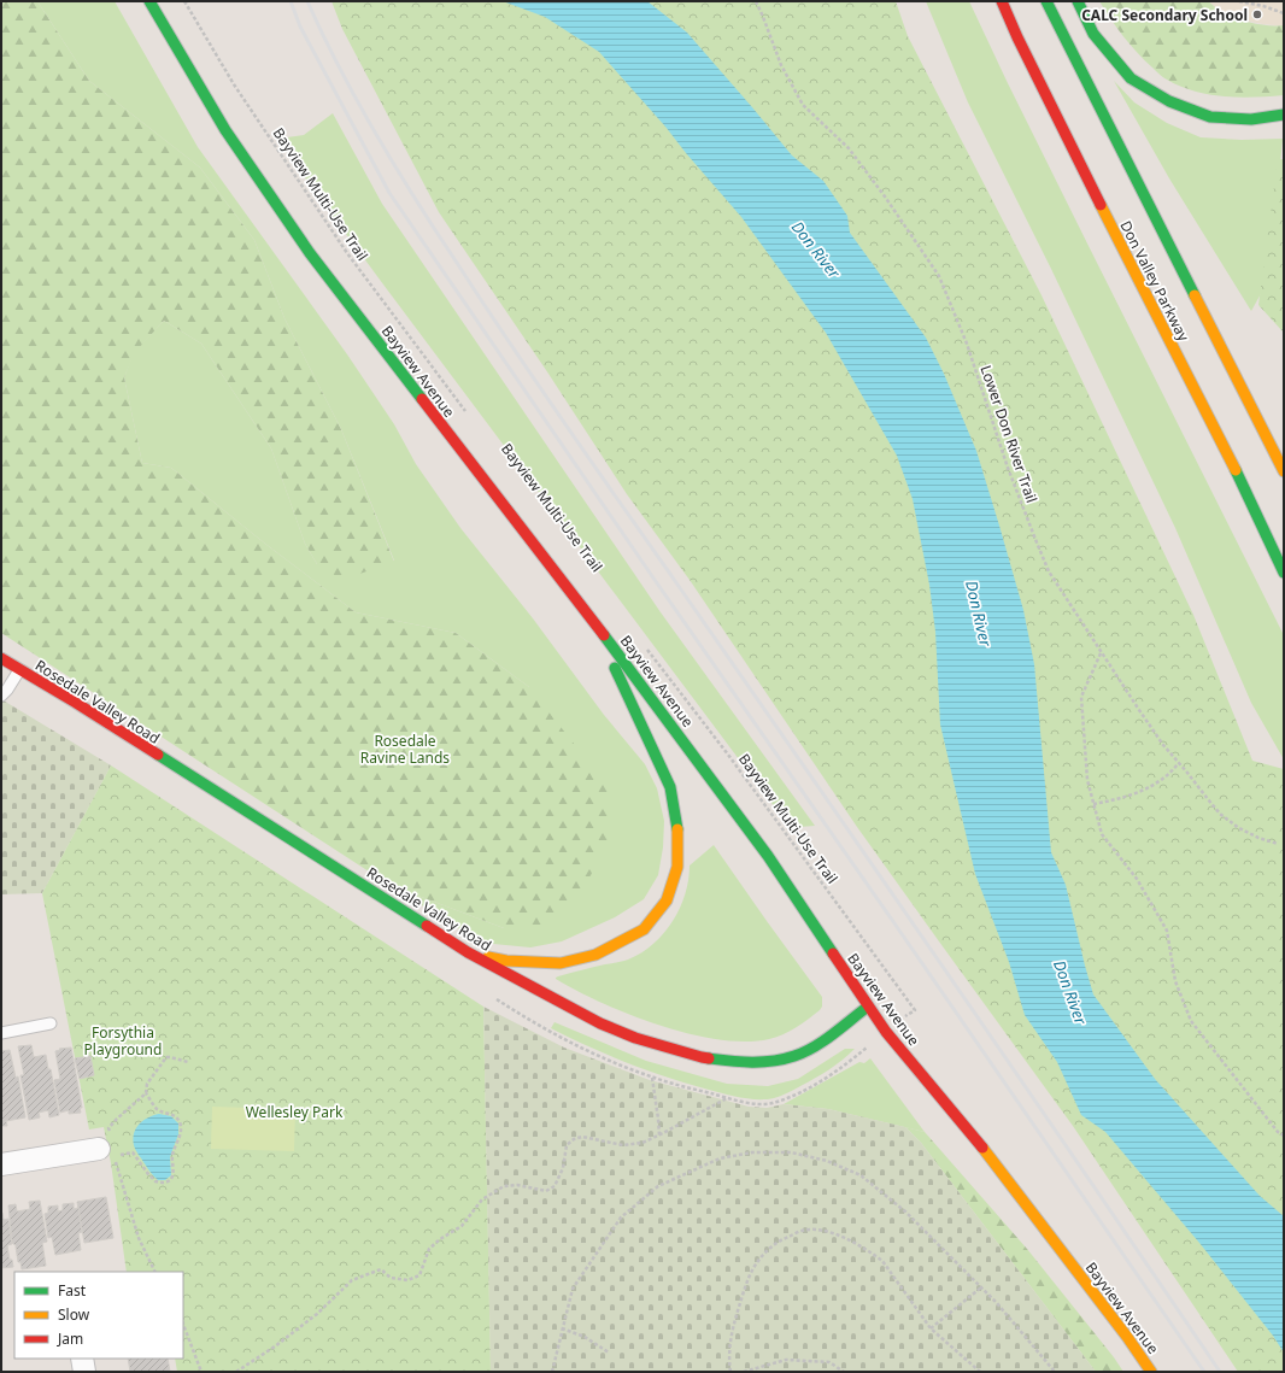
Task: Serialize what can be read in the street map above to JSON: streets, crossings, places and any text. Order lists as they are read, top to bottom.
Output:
{
  "streets": {
    "main road": ["Don Valley Parkway", "Bayview Avenue", "Rosedale Valley Road"],
    "path": ["Bayview Multi-Use Trail", "Lower Don River Trail"]
  },
  "crossings": [
    ["Bayview Avenue", "Rosedale Valley Road"]
  ],
  "water": ["Don River"],
  "parks": ["Rosedale Ravine Lands", "Forsythia Playground", "Wellesley Park"],
  "places": ["CALC Secondary School"],
  "legend": ["Fast", "Slow", "Jam"]
}
